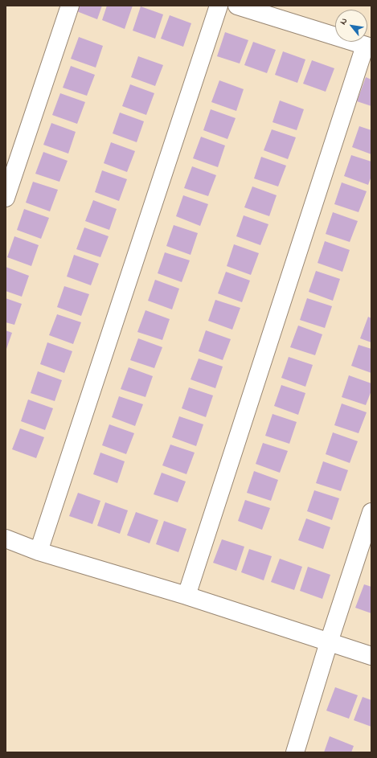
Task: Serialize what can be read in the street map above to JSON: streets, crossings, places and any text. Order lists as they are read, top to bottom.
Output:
{
  "north": "top left"
}
